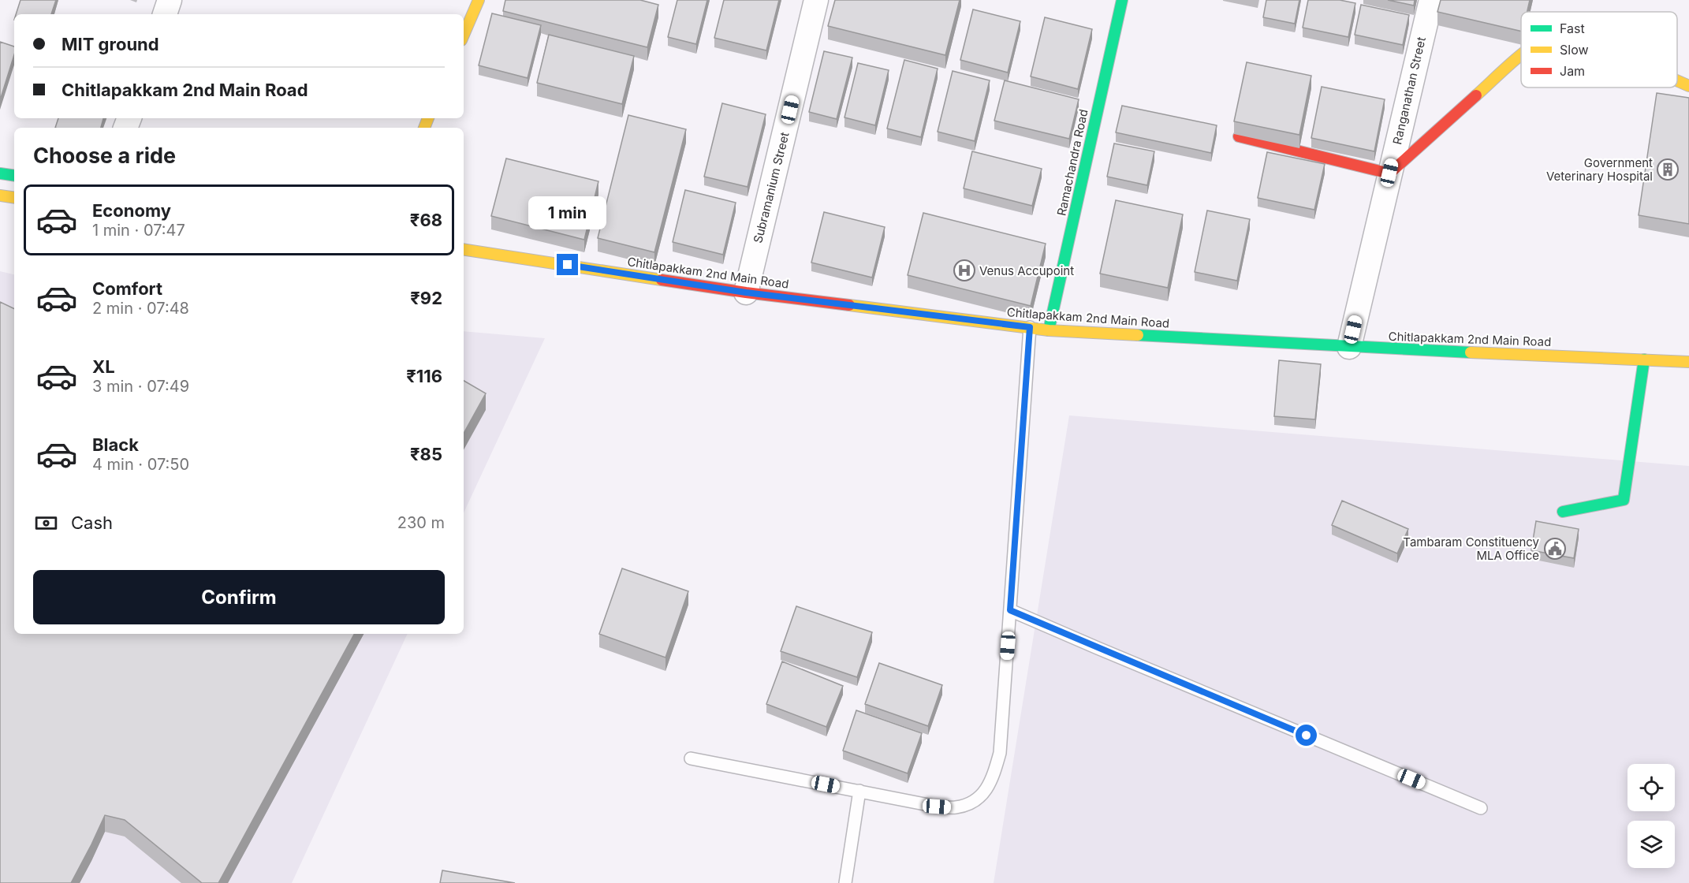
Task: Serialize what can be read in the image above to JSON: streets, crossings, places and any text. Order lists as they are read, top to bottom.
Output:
{
  "streets": {
    "main road": ["Ramachandra Road", "Chitlapakkam 2nd Main Road"],
    "street": ["Ranganathan Street", "Subramanium Street"]
  },
  "crossings": [
    ["Ranganathan Street", "Chitlapakkam 2nd Main Road"],
    ["Ramachandra Road", "Chitlapakkam 2nd Main Road"],
    ["Subramanium Street", "Chitlapakkam 2nd Main Road"]
  ],
  "places": {
    "building": ["Government Veterinary Hospital"],
    "hospital": ["Venus Accupoint"],
    "public building": ["Tambaram Constituency MLA Office"]
  },
  "legend": ["Fast", "Slow", "Jam"],
  "page": {
    "banner": ["MIT ground", "Chitlapakkam 2nd Main Road"],
    "heading": "Choose a ride",
    "list": [
      {
        "name": "Economy",
        "note": "1 min · 07:47",
        "value": "₹68"
      },
      {
        "name": "Comfort",
        "note": "2 min · 07:48",
        "value": "₹92"
      },
      {
        "name": "XL",
        "note": "3 min · 07:49",
        "value": "₹116"
      },
      {
        "name": "Black",
        "note": "4 min · 07:50",
        "value": "₹85"
      }
    ],
    "bubble": "1 min",
    "pay": ["Cash", "230 m"],
    "buttons": "Confirm"
  }
}
